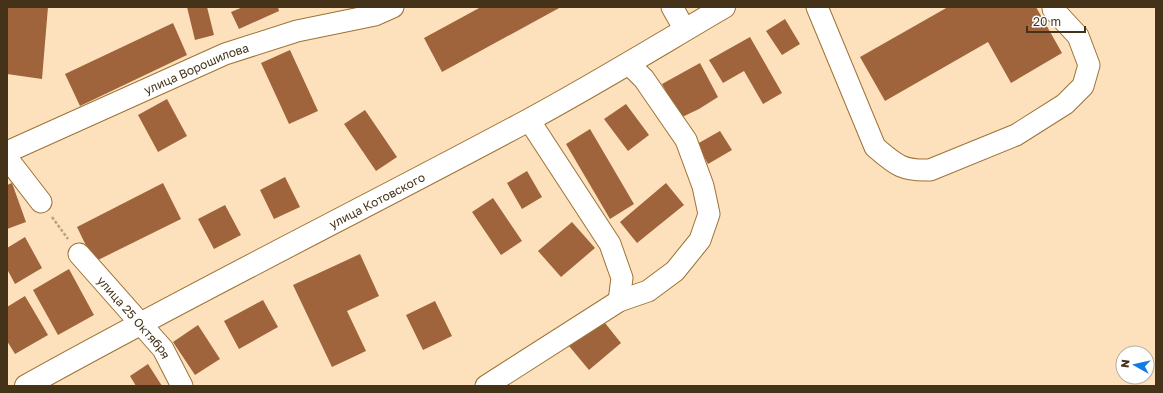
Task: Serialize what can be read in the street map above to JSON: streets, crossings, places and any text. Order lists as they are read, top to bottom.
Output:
{
  "streets": {
    "highway": ["улица Котовского"],
    "street": ["улица Ворошилова", "улица 25 Октября"]
  },
  "crossings": [
    ["улица Котовского", "улица 25 Октября"]
  ],
  "scale_bar": "20 m",
  "north": "left"
}
